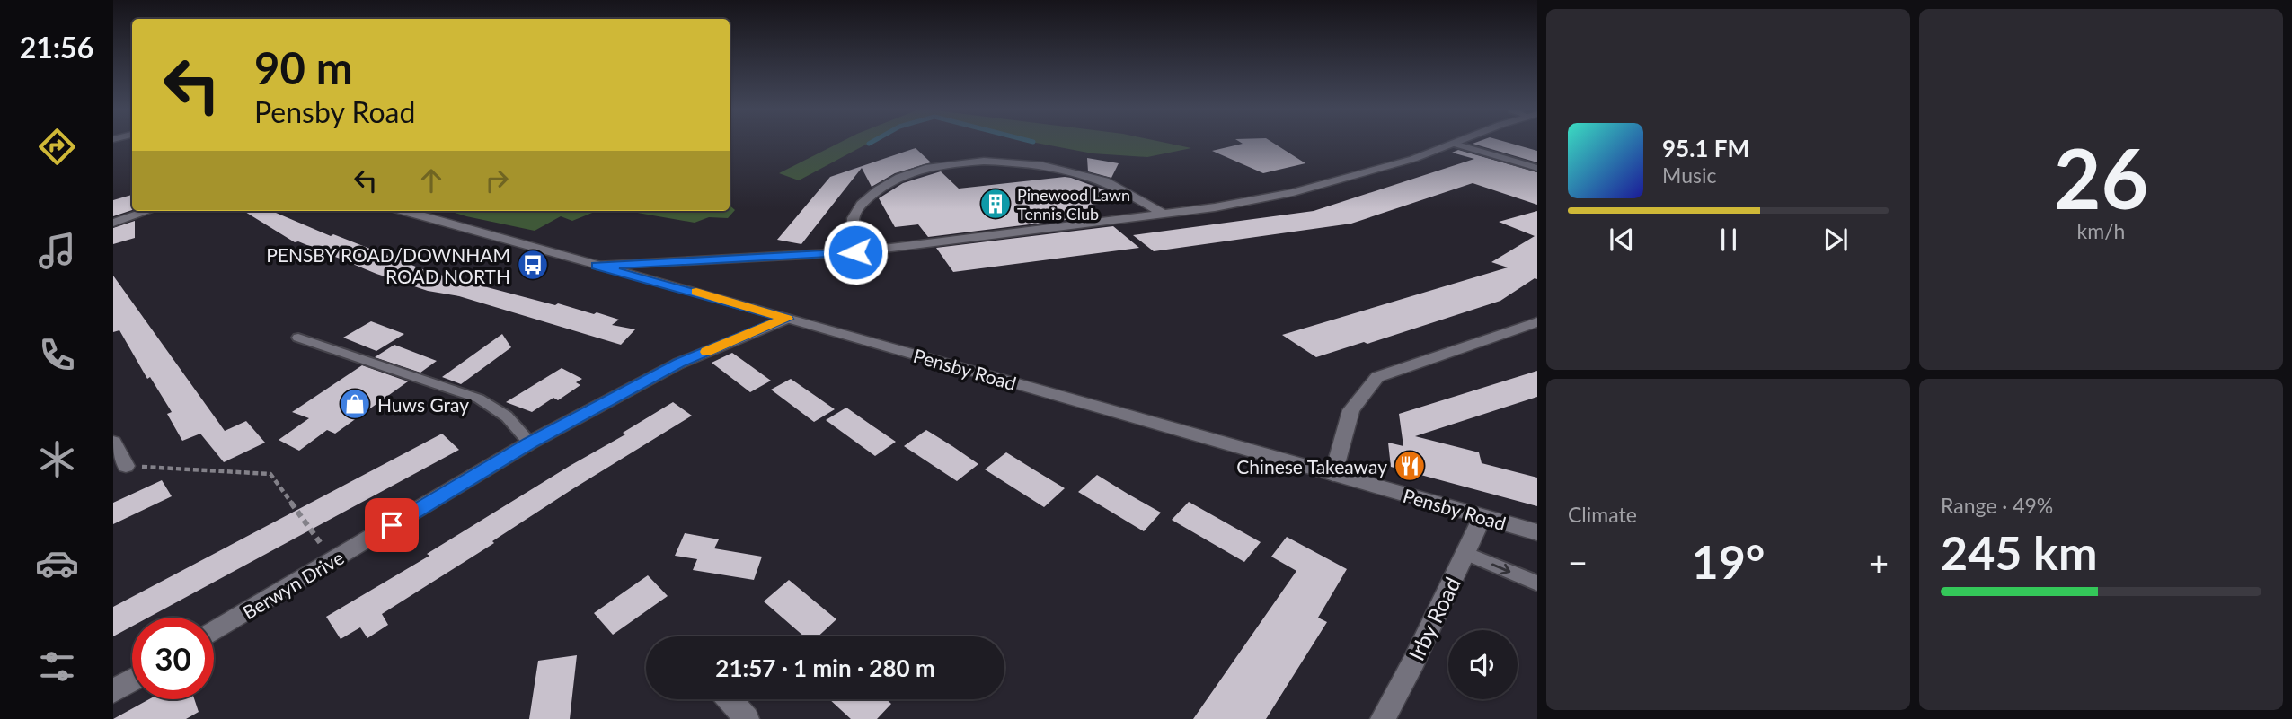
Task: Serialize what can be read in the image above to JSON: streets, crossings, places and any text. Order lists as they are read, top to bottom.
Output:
{
  "streets": {
    "street": ["Pensby Road", "Berwyn Drive", "Irby Road"]
  },
  "crossings": [
    ["Pensby Road", "Berwyn Drive"],
    ["Pensby Road", "Irby Road"]
  ],
  "places": {
    "building": ["Pinewood Lawn Tennis Club"],
    "bus stop": ["PENSBY ROAD/DOWNHAM ROAD NORTH"],
    "shop": ["Huws Gray"],
    "restaurant": ["Chinese Takeaway"]
  },
  "page": {
    "tabs": "21:56",
    "tile": [
      ["26", "km/h"],
      "Climate",
      ["Range · 49%", "245 km"]
    ],
    "turn": ["90 m", "Pensby Road"],
    "song": ["95.1 FM", "Music"],
    "heat": ["−", "19°", "+"],
    "limit": "30",
    "trip": "21:57 · 1 min · 280 m"
  }
}
